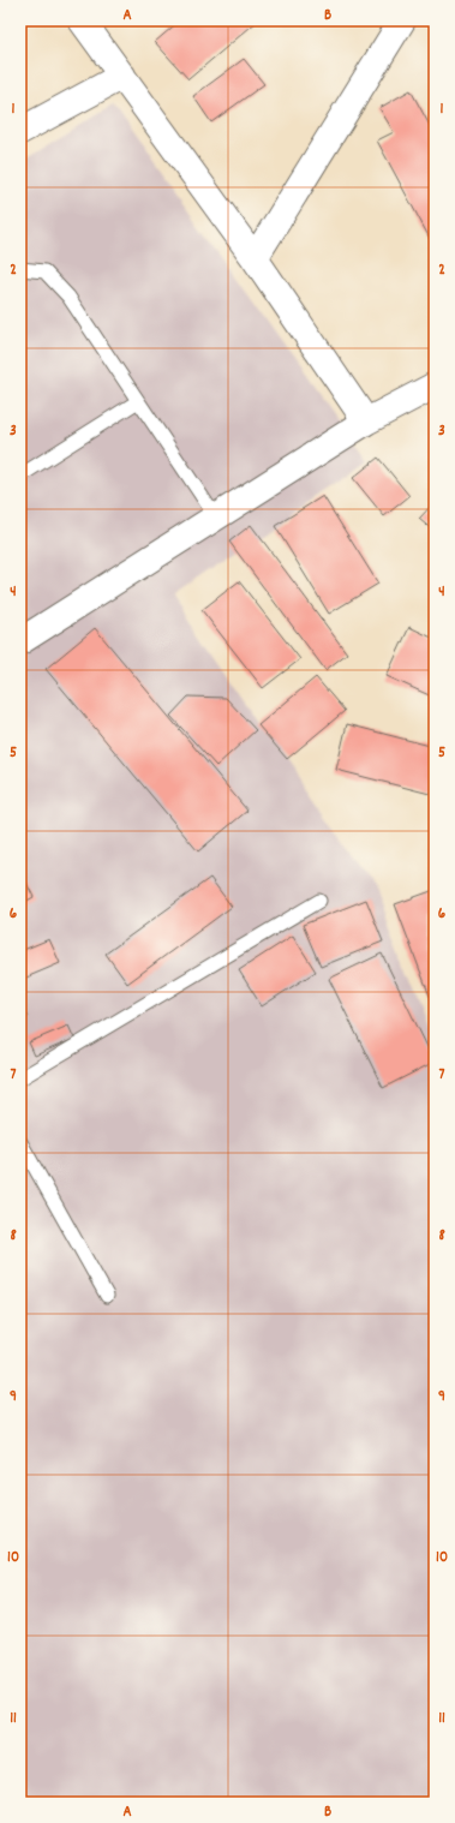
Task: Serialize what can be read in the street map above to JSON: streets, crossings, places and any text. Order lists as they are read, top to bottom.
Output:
{
  "grid": {
    "columns": ["A", "B"],
    "rows": [
      "1",
      "2",
      "3",
      "4",
      "5",
      "6",
      "7",
      "8",
      "9",
      "10",
      "11"
    ]
  }
}
